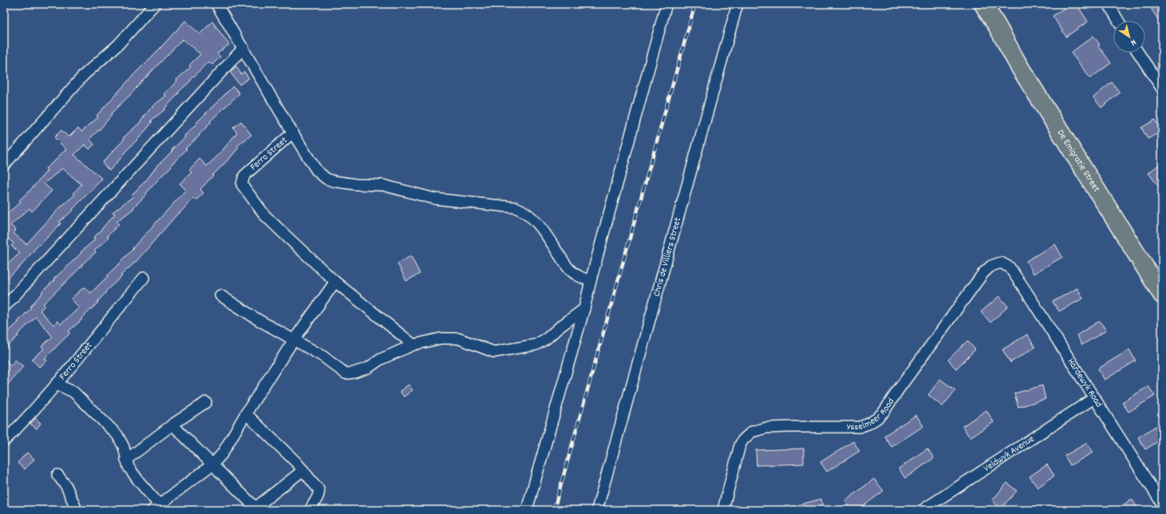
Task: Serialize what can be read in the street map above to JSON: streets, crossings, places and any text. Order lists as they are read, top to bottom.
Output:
{
  "streets": {
    "highway": ["De Emigratie Street"],
    "street": [
      "Ferro Street",
      "Chris de Villiers Street",
      "Hardewyk Road",
      "Ysselmeer Road",
      "Veldwyk Avenue"
    ]
  },
  "crossings": [
    ["Hardewyk Road", "Ysselmeer Road"],
    ["Hardewyk Road", "Veldwyk Avenue"]
  ],
  "north": "bottom right"
}
